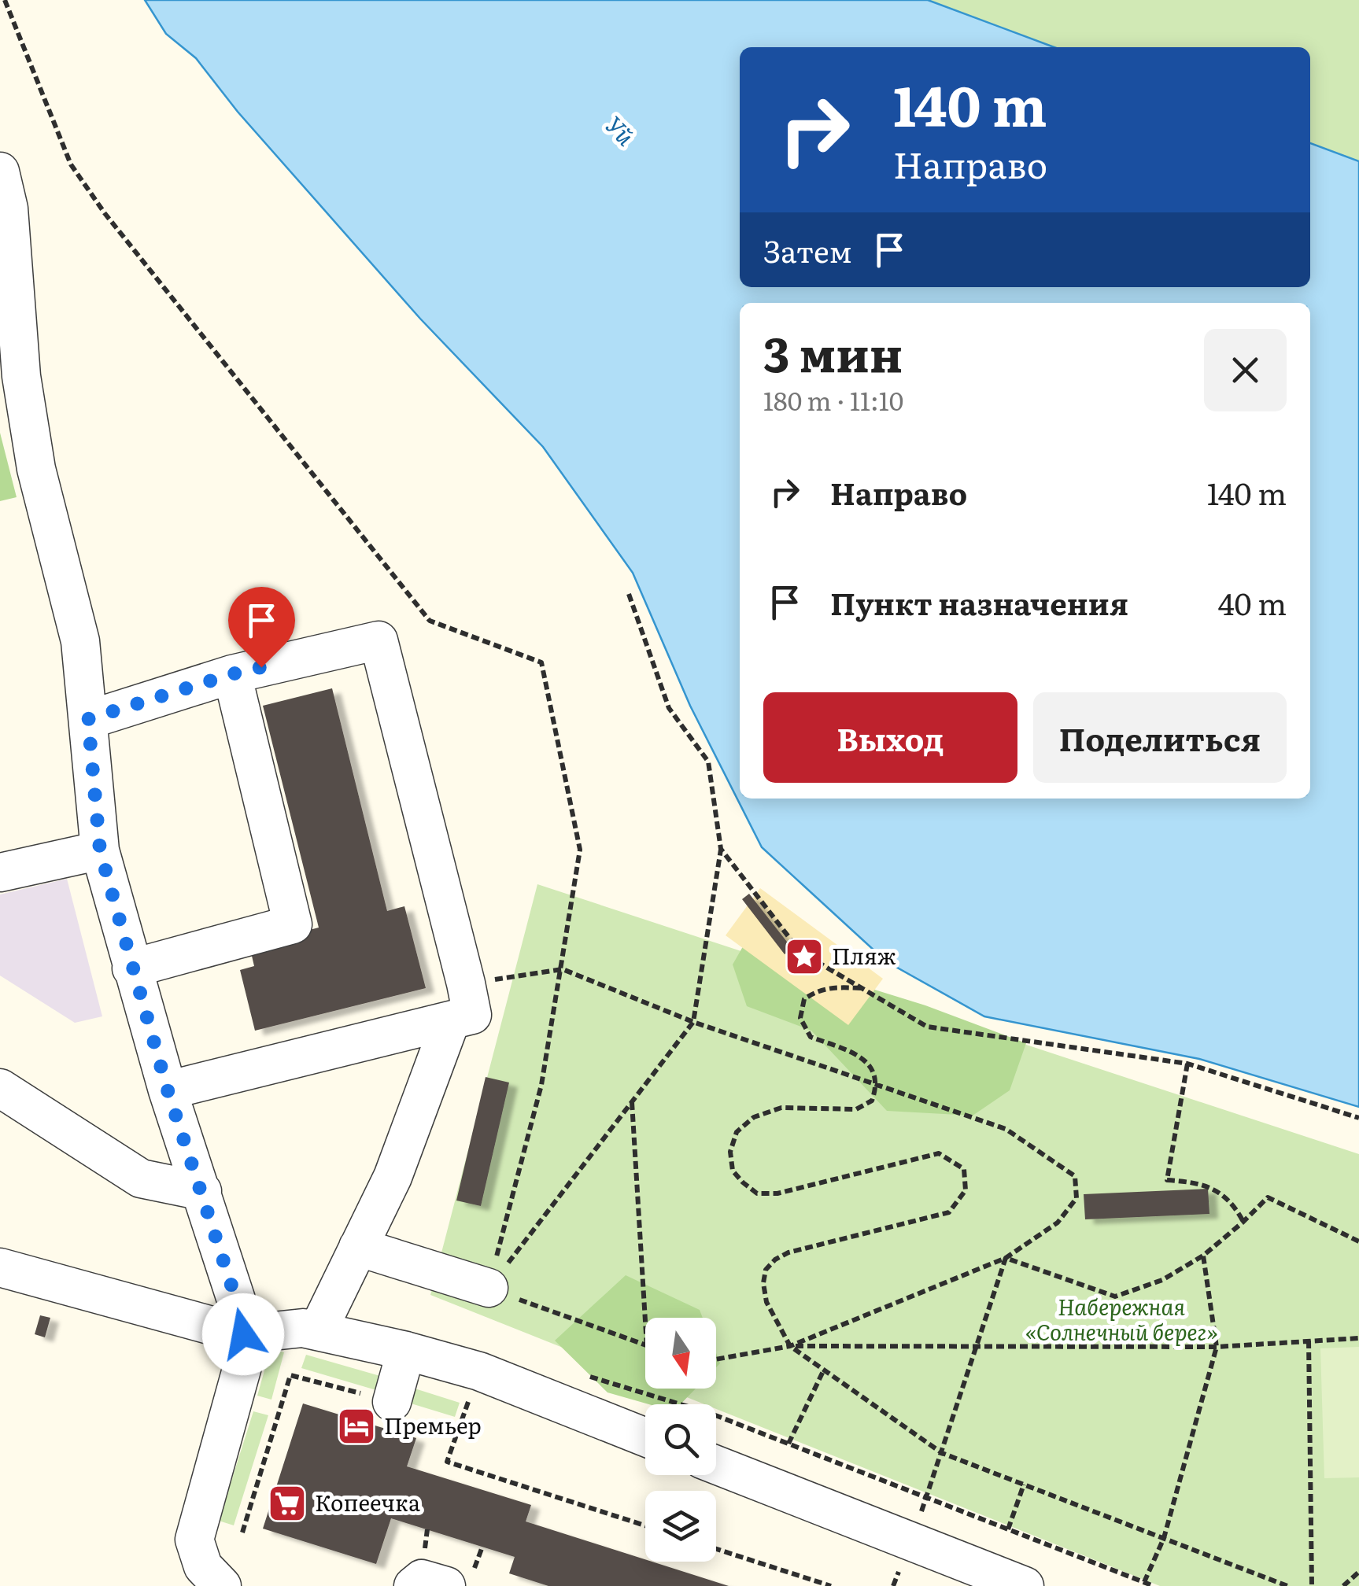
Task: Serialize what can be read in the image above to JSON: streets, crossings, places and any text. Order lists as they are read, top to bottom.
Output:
{
  "water": ["Уй"],
  "parks": ["Набережная «Солнечный берег»"],
  "places": {
    "place": ["Пляж"],
    "hotel": ["Премьер"],
    "supermarket": ["Копеечка"]
  },
  "north": "bottom",
  "page": {
    "turn": ["140 m", "Направо"],
    "then": "Затем",
    "heading": ["3 мин", "180 m · 11:10"],
    "list": [
      {
        "name": "Направо",
        "value": "140 m"
      },
      {
        "name": "Пункт назначения",
        "value": "40 m"
      }
    ],
    "buttons": ["Выход", "Поделиться"]
  }
}
